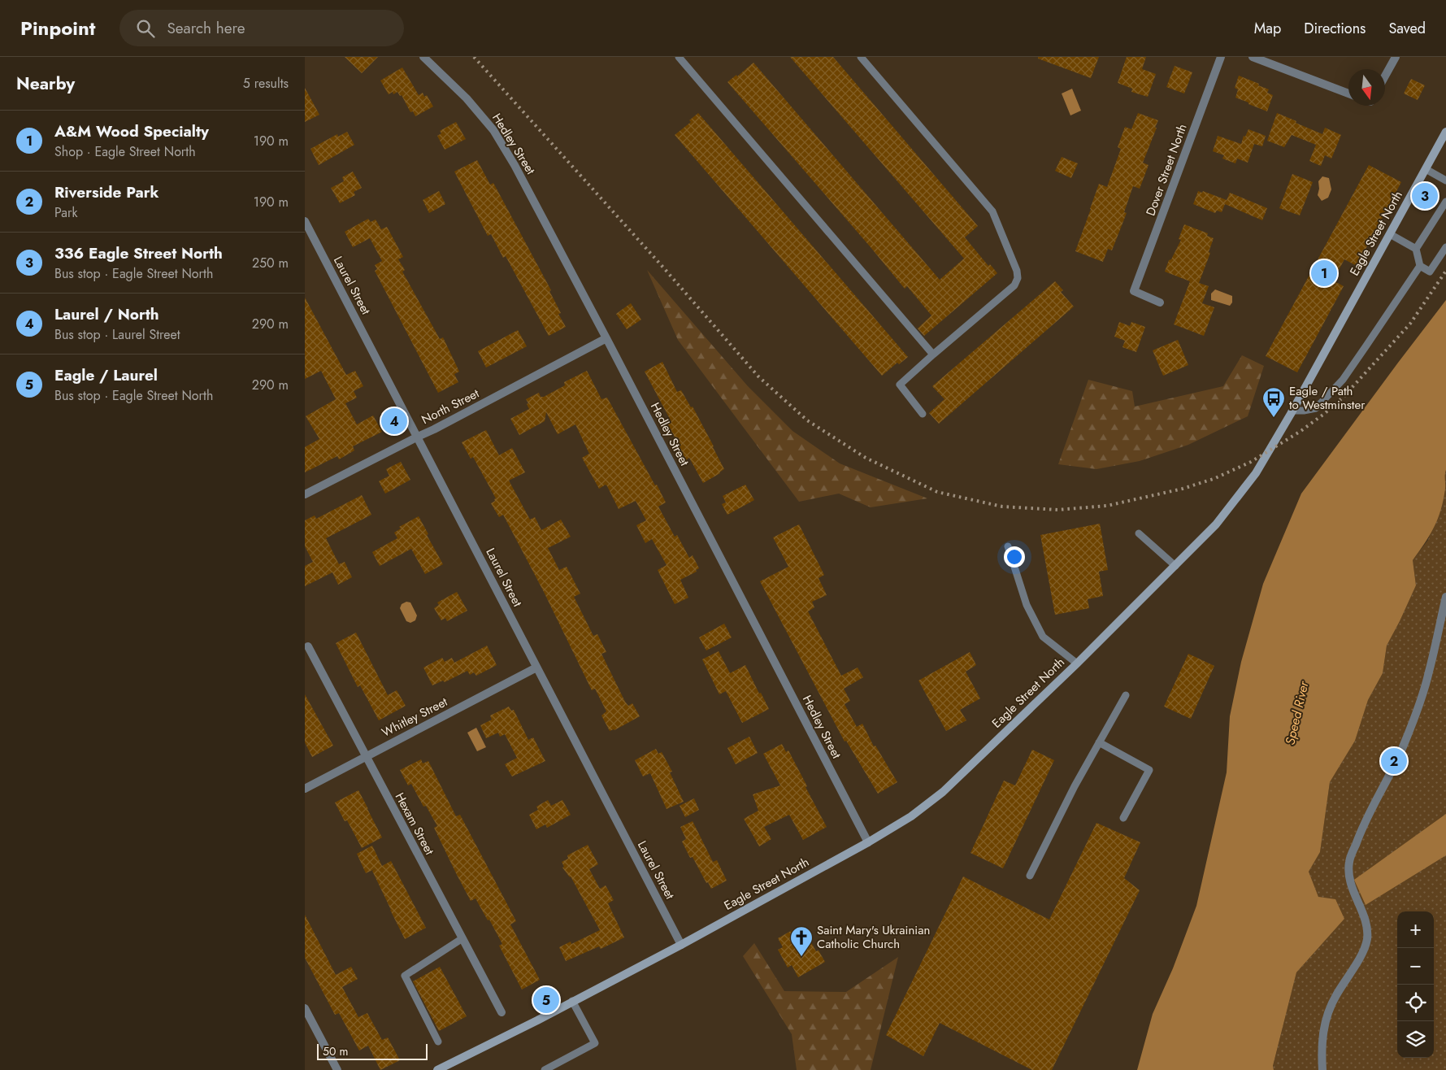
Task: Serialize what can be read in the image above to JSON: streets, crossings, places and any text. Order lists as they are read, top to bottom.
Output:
{
  "streets": {
    "main road": ["Eagle Street North"],
    "street": [
      "Hedley Street",
      "Dover Street North",
      "Laurel Street",
      "North Street",
      "Whitley Street",
      "Hexam Street"
    ]
  },
  "crossings": [
    ["Hedley Street", "Eagle Street North"],
    ["Hedley Street", "North Street"],
    ["Eagle Street North", "Laurel Street"],
    ["Laurel Street", "North Street"],
    ["Laurel Street", "Whitley Street"],
    ["Whitley Street", "Hexam Street"]
  ],
  "water": ["Speed River"],
  "places": {
    "bus stop": ["Eagle / Path to Westminster"],
    "church": ["Saint Mary's Ukrainian Catholic Church"]
  },
  "scale_bar": "50 m",
  "north": "bottom",
  "page": {
    "header": "Pinpoint",
    "search": "Search here",
    "nav": ["Map", "Directions", "Saved"],
    "heading": ["Nearby", "5 results"],
    "list": [
      {
        "mark": "1",
        "name": "A&M Wood Specialty",
        "note": "Shop · Eagle Street North",
        "value": "190 m"
      },
      {
        "mark": "2",
        "name": "Riverside Park",
        "note": "Park",
        "value": "190 m"
      },
      {
        "mark": "3",
        "name": "336 Eagle Street North",
        "note": "Bus stop · Eagle Street North",
        "value": "250 m"
      },
      {
        "mark": "4",
        "name": "Laurel / North",
        "note": "Bus stop · Laurel Street",
        "value": "290 m"
      },
      {
        "mark": "5",
        "name": "Eagle / Laurel",
        "note": "Bus stop · Eagle Street North",
        "value": "290 m"
      }
    ],
    "pins": [
      "3",
      "1",
      "4",
      "2",
      "5"
    ],
    "map_buttons": ["+", "−"],
    "scale": "50 m"
  }
}
